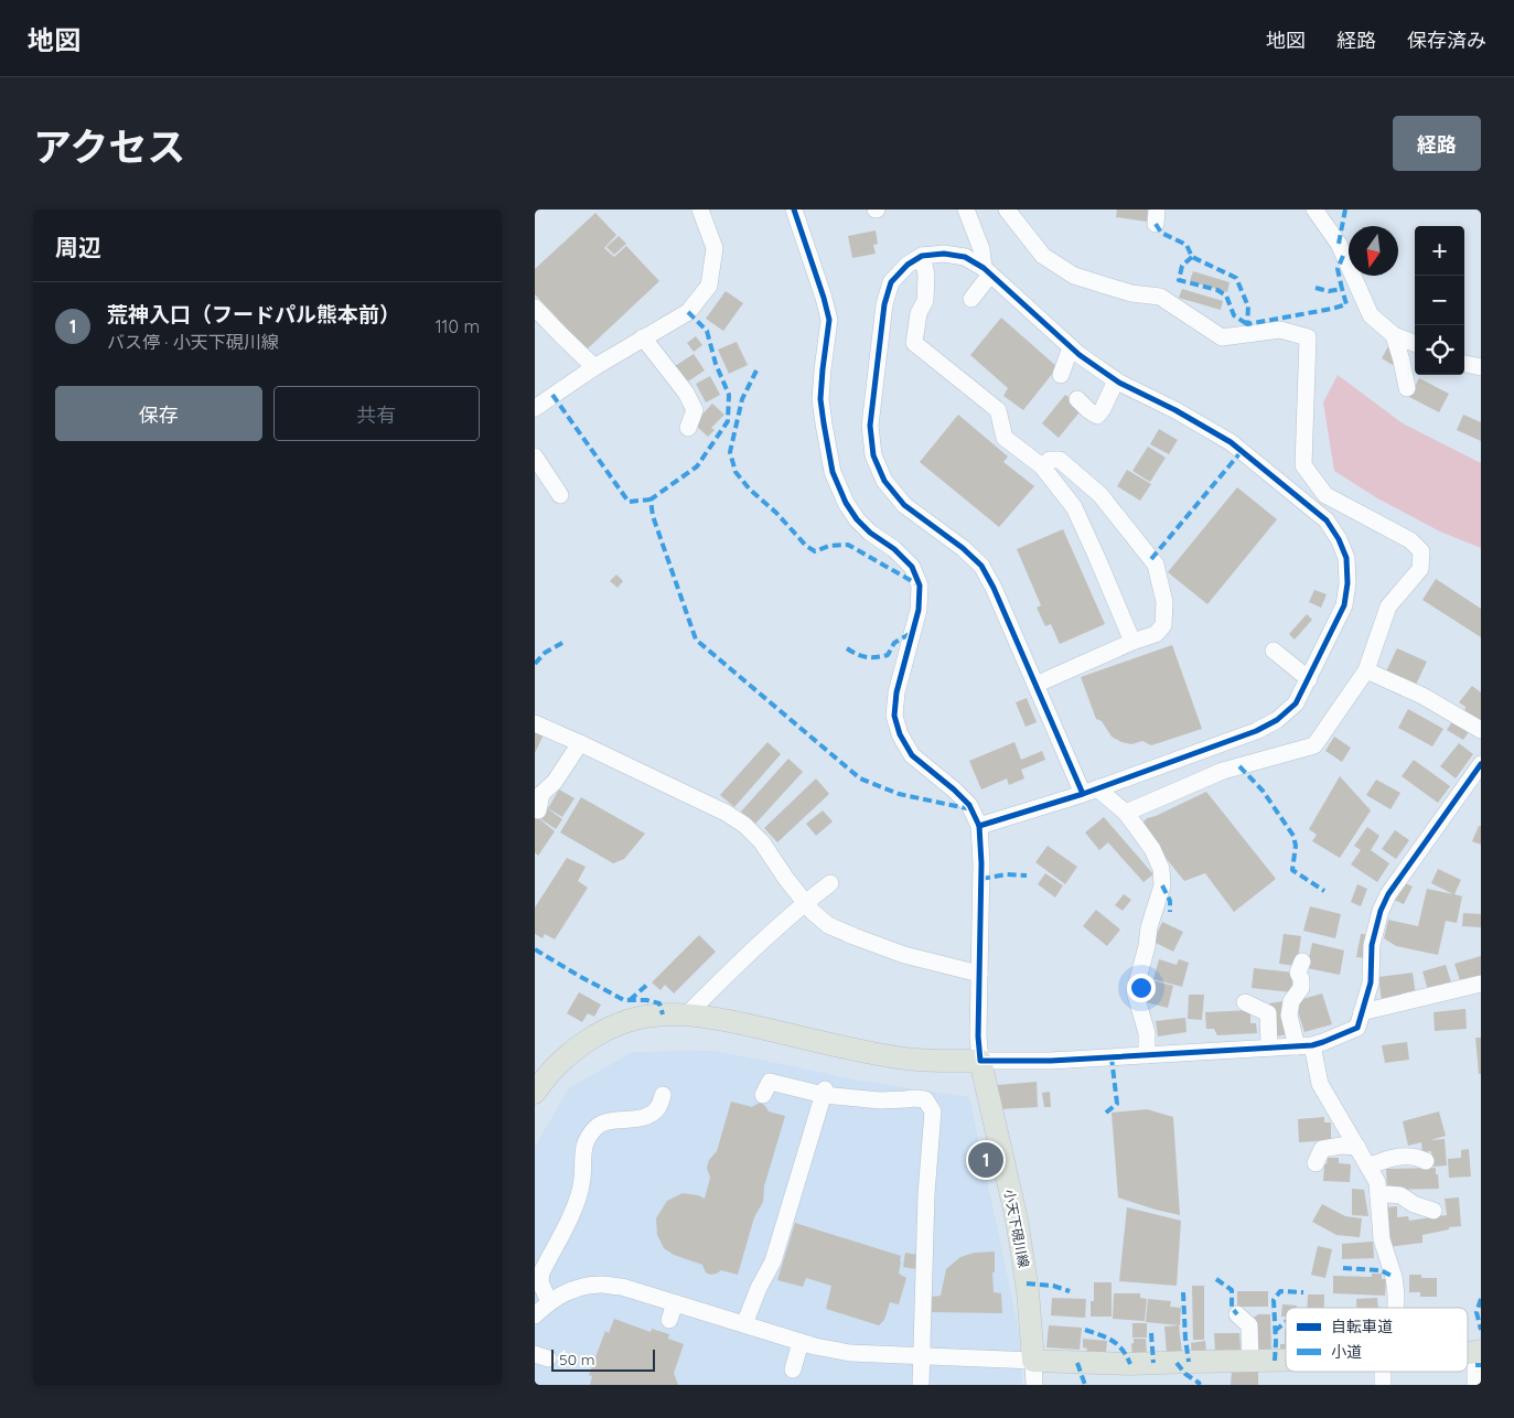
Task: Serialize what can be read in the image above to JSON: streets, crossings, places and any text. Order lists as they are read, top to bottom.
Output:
{
  "streets": {
    "main road": ["小天下硯川線"]
  },
  "legend": ["自転車道", "小道"],
  "scale_bar": "50 m",
  "north": "bottom",
  "page": {
    "header": "地図",
    "nav": ["地図", "経路", "保存済み"],
    "title": "アクセス",
    "buttons": [
      "経路",
      ["保存", "共有"]
    ],
    "heading": "周辺",
    "map_buttons": ["+", "−"],
    "list": [
      {
        "mark": "1",
        "name": "荒神入口（フードパル熊本前）",
        "note": "バス停 · 小天下硯川線",
        "value": "110 m"
      }
    ],
    "pins": "1",
    "scale": "50 m"
  }
}
